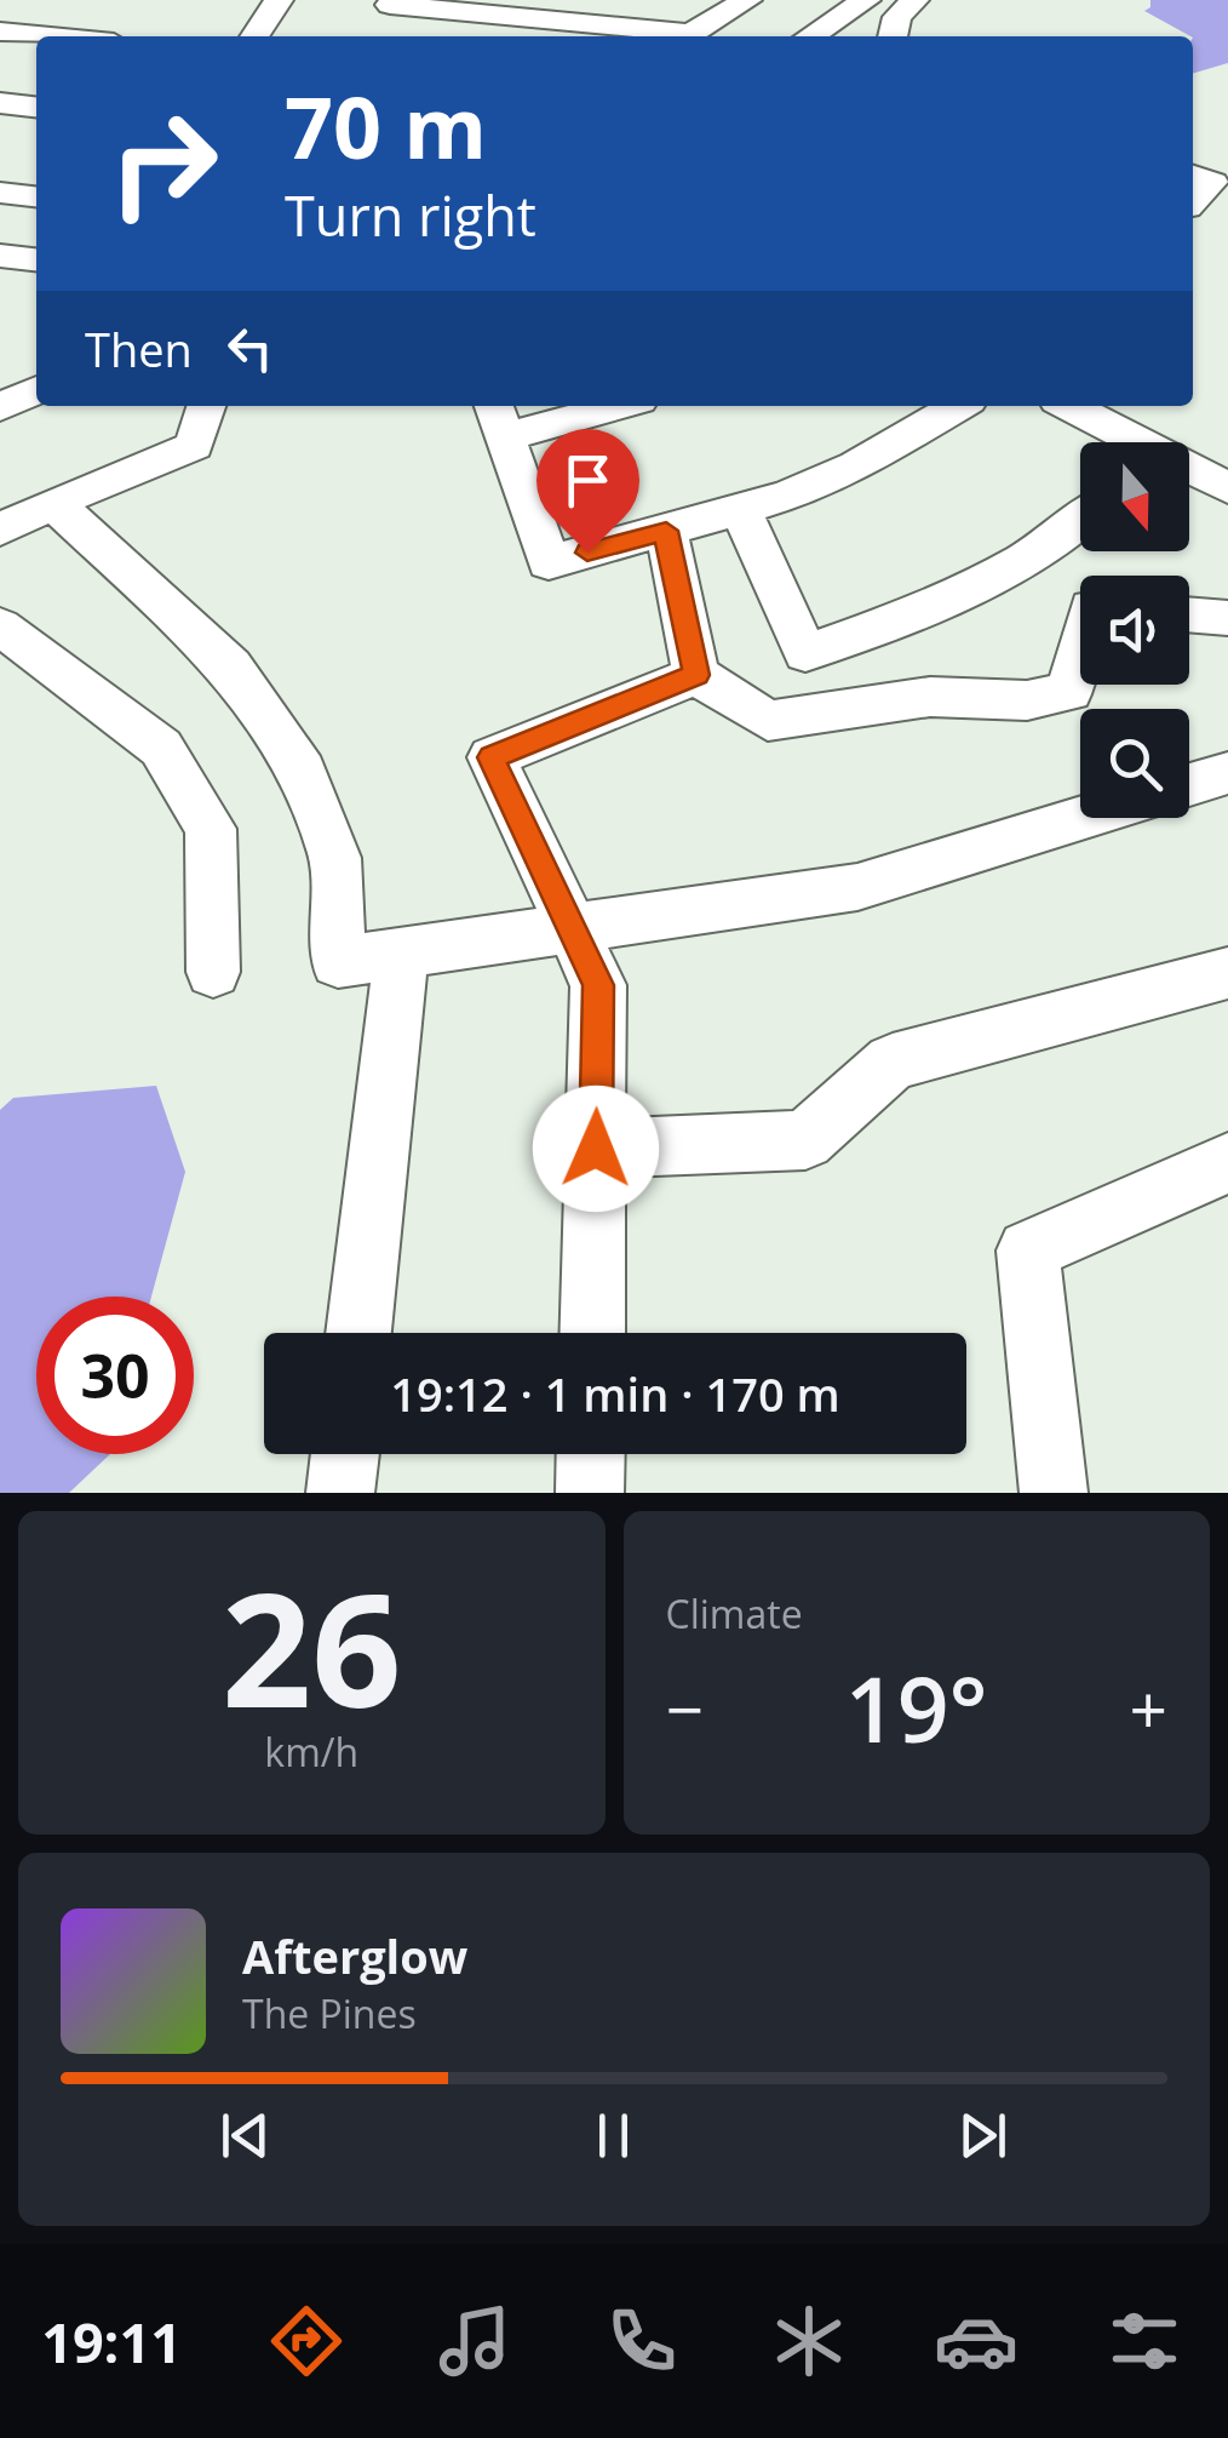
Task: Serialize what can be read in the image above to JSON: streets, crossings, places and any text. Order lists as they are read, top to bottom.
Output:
{
  "north": "bottom",
  "page": {
    "turn": ["70 m", "Turn right"],
    "then": "Then",
    "limit": "30",
    "trip": "19:12 · 1 min · 170 m",
    "tile": [
      ["26", "km/h"],
      "Climate"
    ],
    "heat": ["−", "19°", "+"],
    "song": ["Afterglow", "The Pines"],
    "tabs": "19:11"
  }
}
